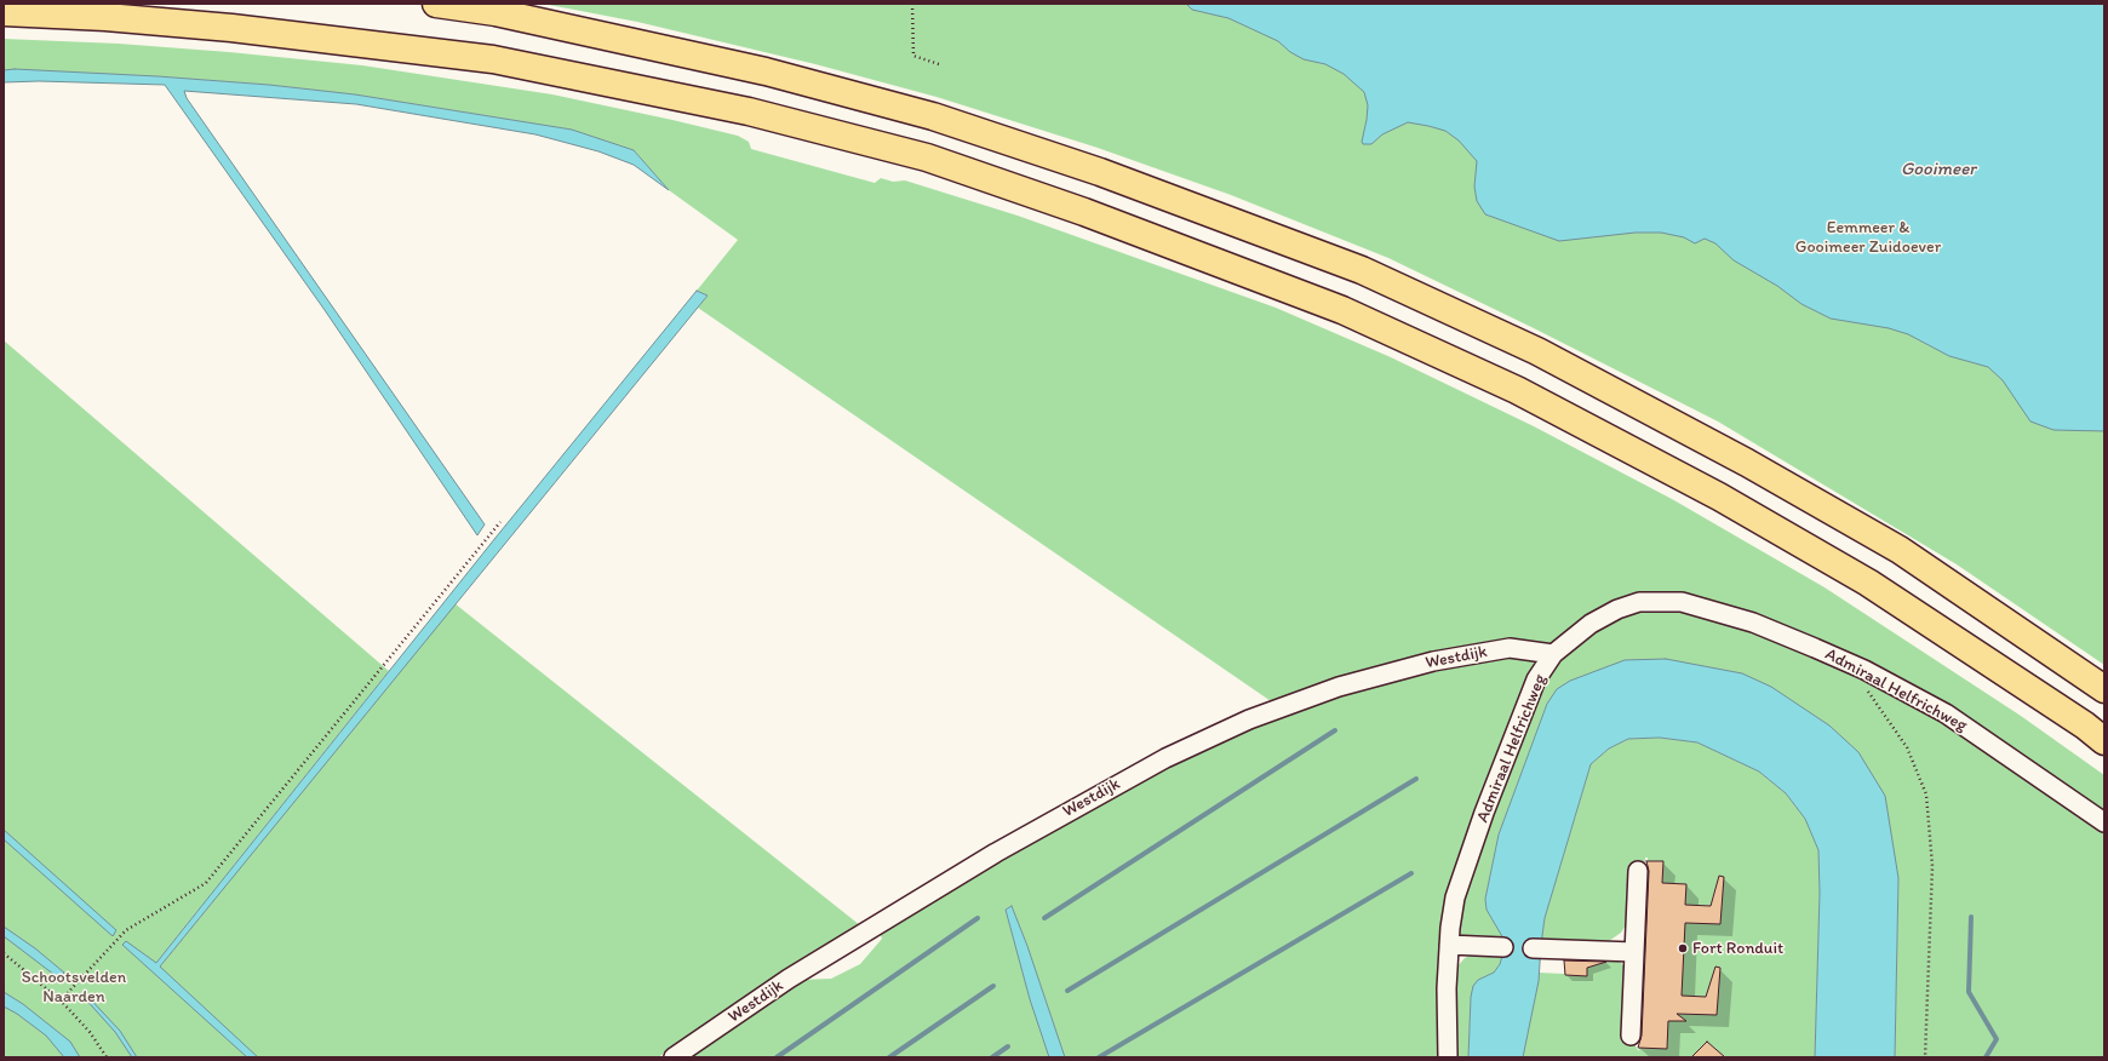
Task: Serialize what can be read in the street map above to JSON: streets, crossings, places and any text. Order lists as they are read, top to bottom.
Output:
{
  "streets": {
    "street": ["Westdijk", "Admiraal Helfrichweg"]
  },
  "crossings": [
    ["Westdijk", "Admiraal Helfrichweg"]
  ],
  "water": ["Gooimeer"],
  "parks": ["Eemmeer & Gooimeer Zuidoever", "Schootsvelden Naarden"],
  "places": ["Fort Ronduit"]
}
